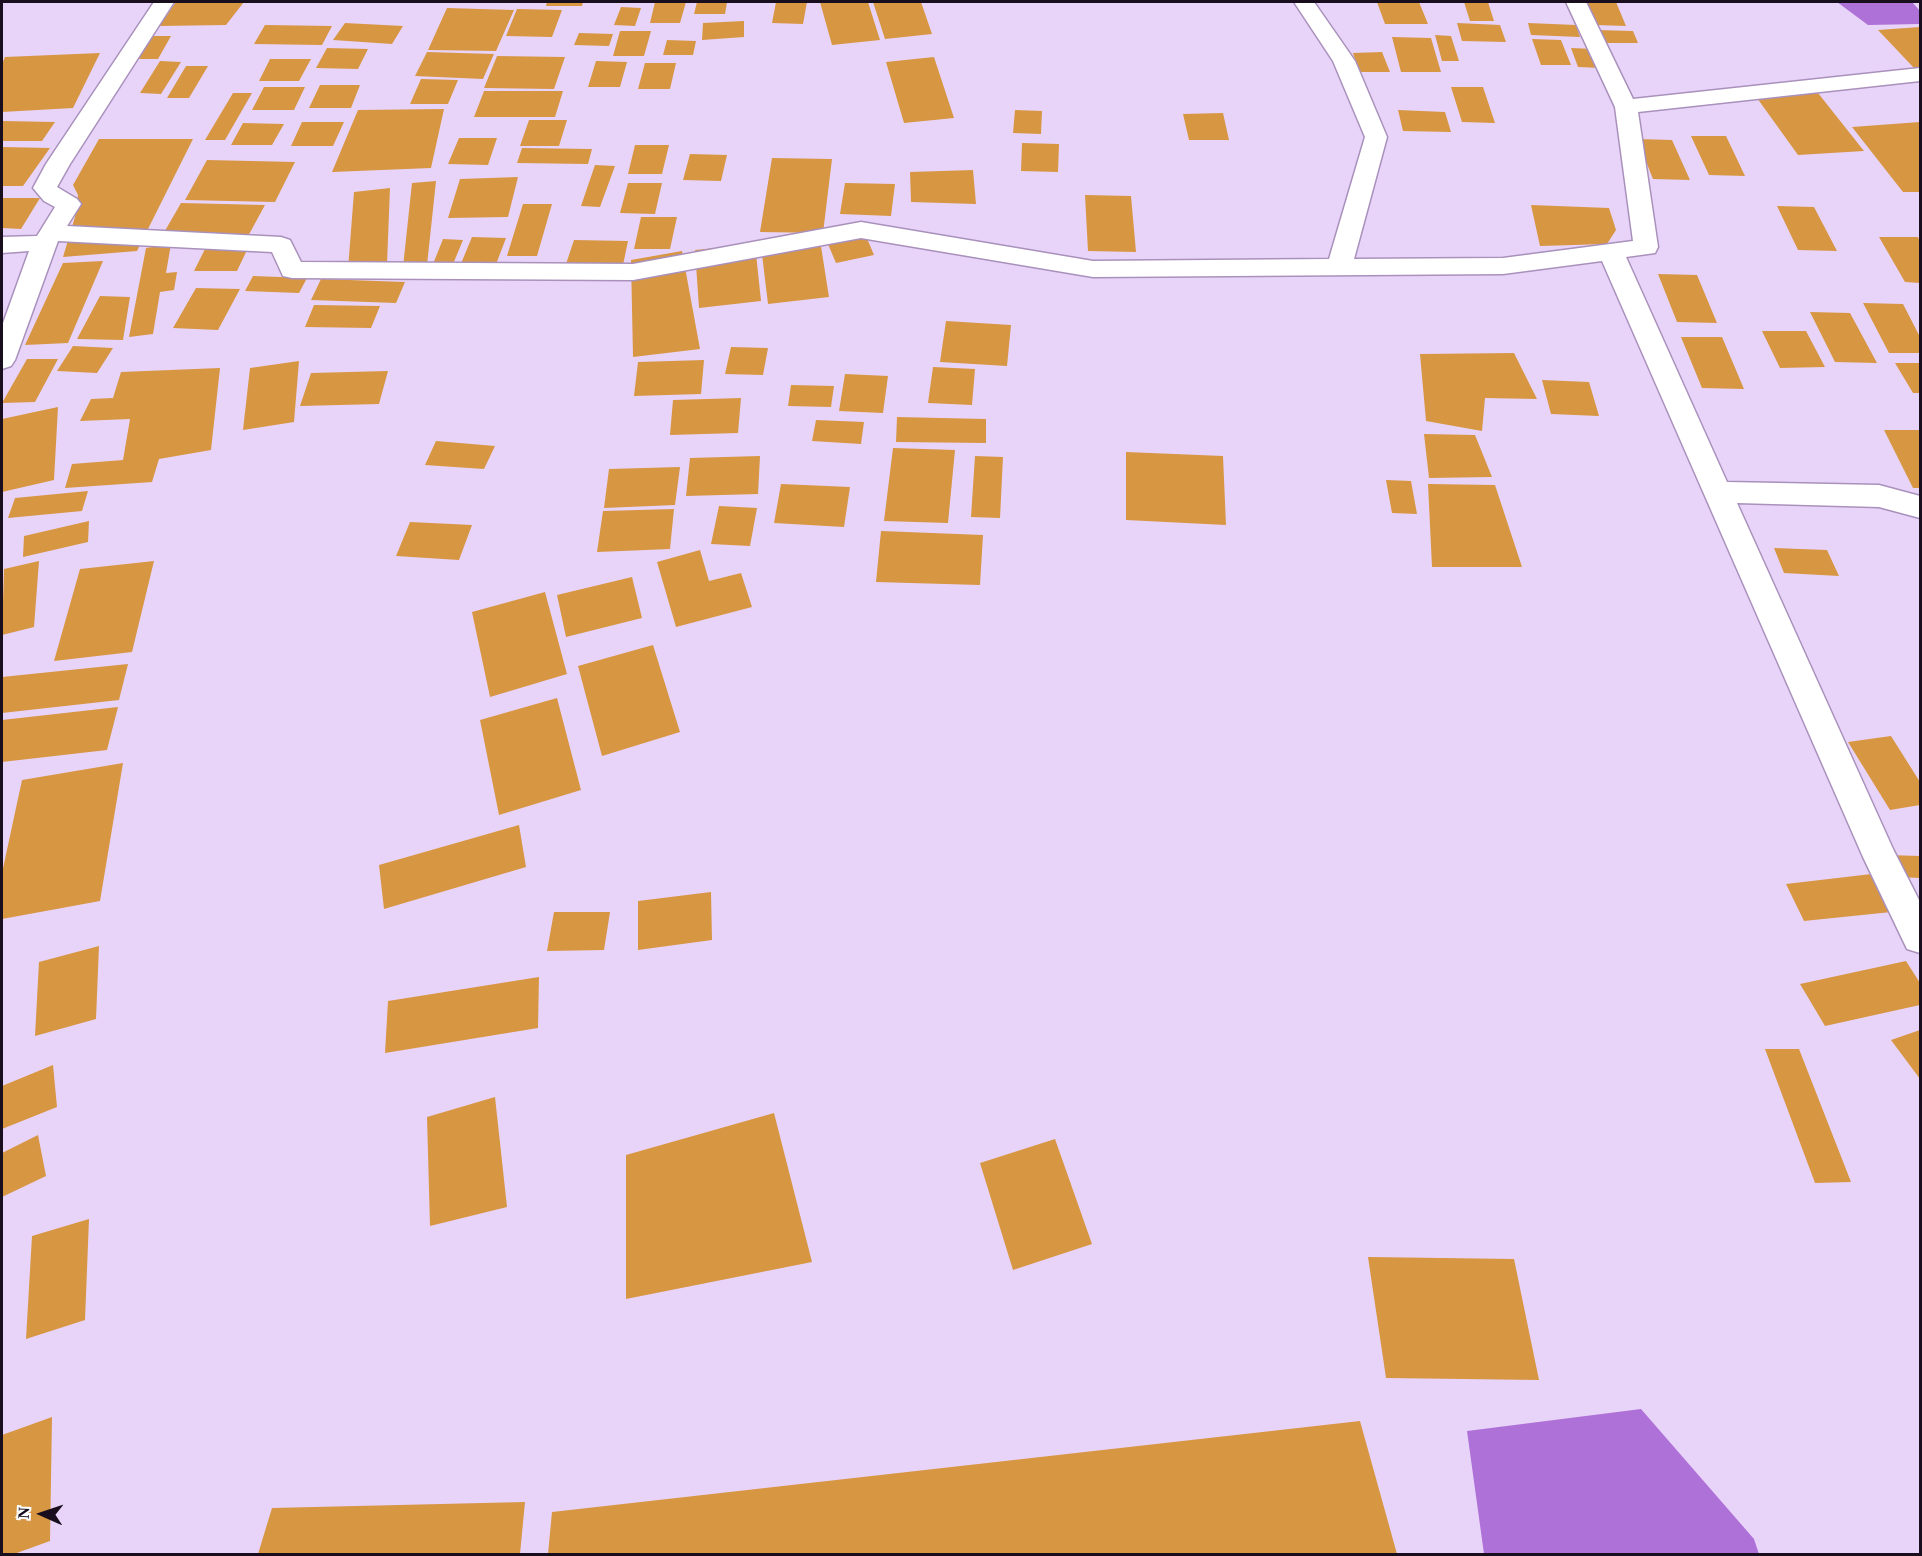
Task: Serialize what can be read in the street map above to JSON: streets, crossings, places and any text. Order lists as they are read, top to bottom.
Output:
{
  "north": "left"
}
